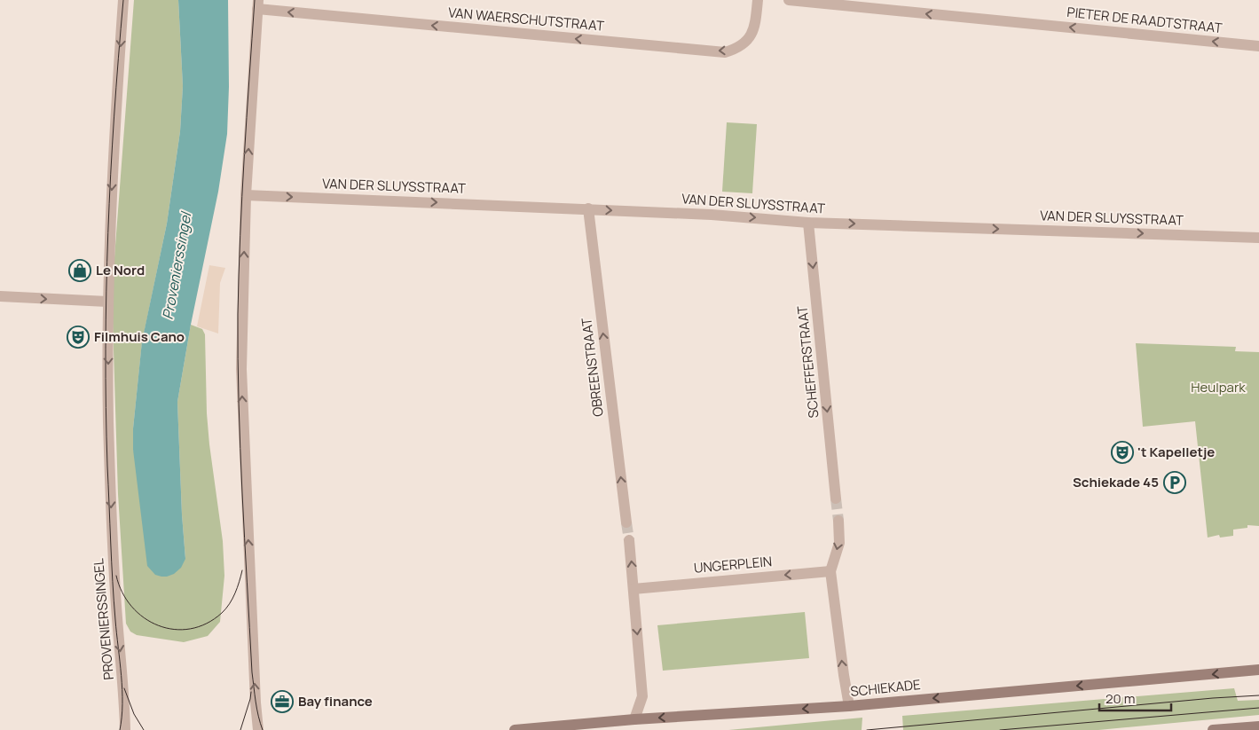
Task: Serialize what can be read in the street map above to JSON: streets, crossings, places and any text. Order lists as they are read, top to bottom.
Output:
{
  "streets": {
    "main road": ["SCHIEKADE"],
    "street": [
      "VAN WAERSCHUTSTRAAT",
      "PIETER DE RAADTSTRAAT",
      "VAN DER SLUYSSTRAAT",
      "SCHEFFERSTRAAT",
      "OBREENSTRAAT",
      "UNGERPLEIN",
      "PROVENIERSSINGEL"
    ]
  },
  "crossings": [
    ["VAN DER SLUYSSTRAAT", "SCHEFFERSTRAAT"],
    ["VAN DER SLUYSSTRAAT", "OBREENSTRAAT"]
  ],
  "one_way": [
    "VAN WAERSCHUTSTRAAT",
    "PIETER DE RAADTSTRAAT",
    "VAN DER SLUYSSTRAAT",
    "SCHEFFERSTRAAT",
    "OBREENSTRAAT",
    "UNGERPLEIN",
    "PROVENIERSSINGEL",
    "SCHIEKADE"
  ],
  "water": ["Provenierssingel"],
  "parks": ["Heulpark"],
  "places": {
    "shop": ["Le Nord"],
    "theatre": ["Filmhuis Cano", "'t Kapelletje"],
    "parking": ["Schiekade 45"],
    "office": ["Bay finance"]
  },
  "scale_bar": "20 m"
}
